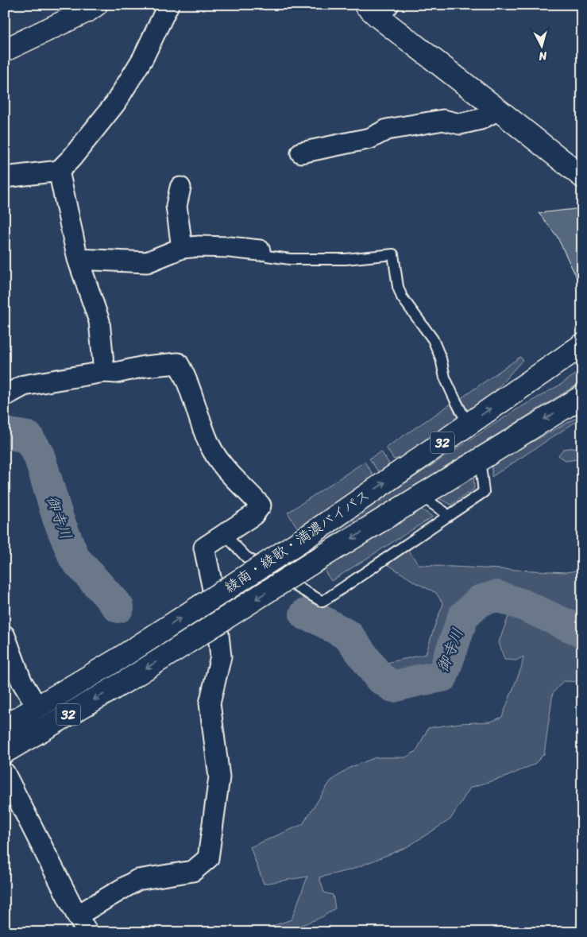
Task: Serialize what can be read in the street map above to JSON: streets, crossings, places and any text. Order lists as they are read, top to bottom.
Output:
{
  "streets": {
    "main road": ["32", "綾南・綾歌・満濃バイパス"]
  },
  "water": ["御寺川"],
  "north": "bottom"
}
